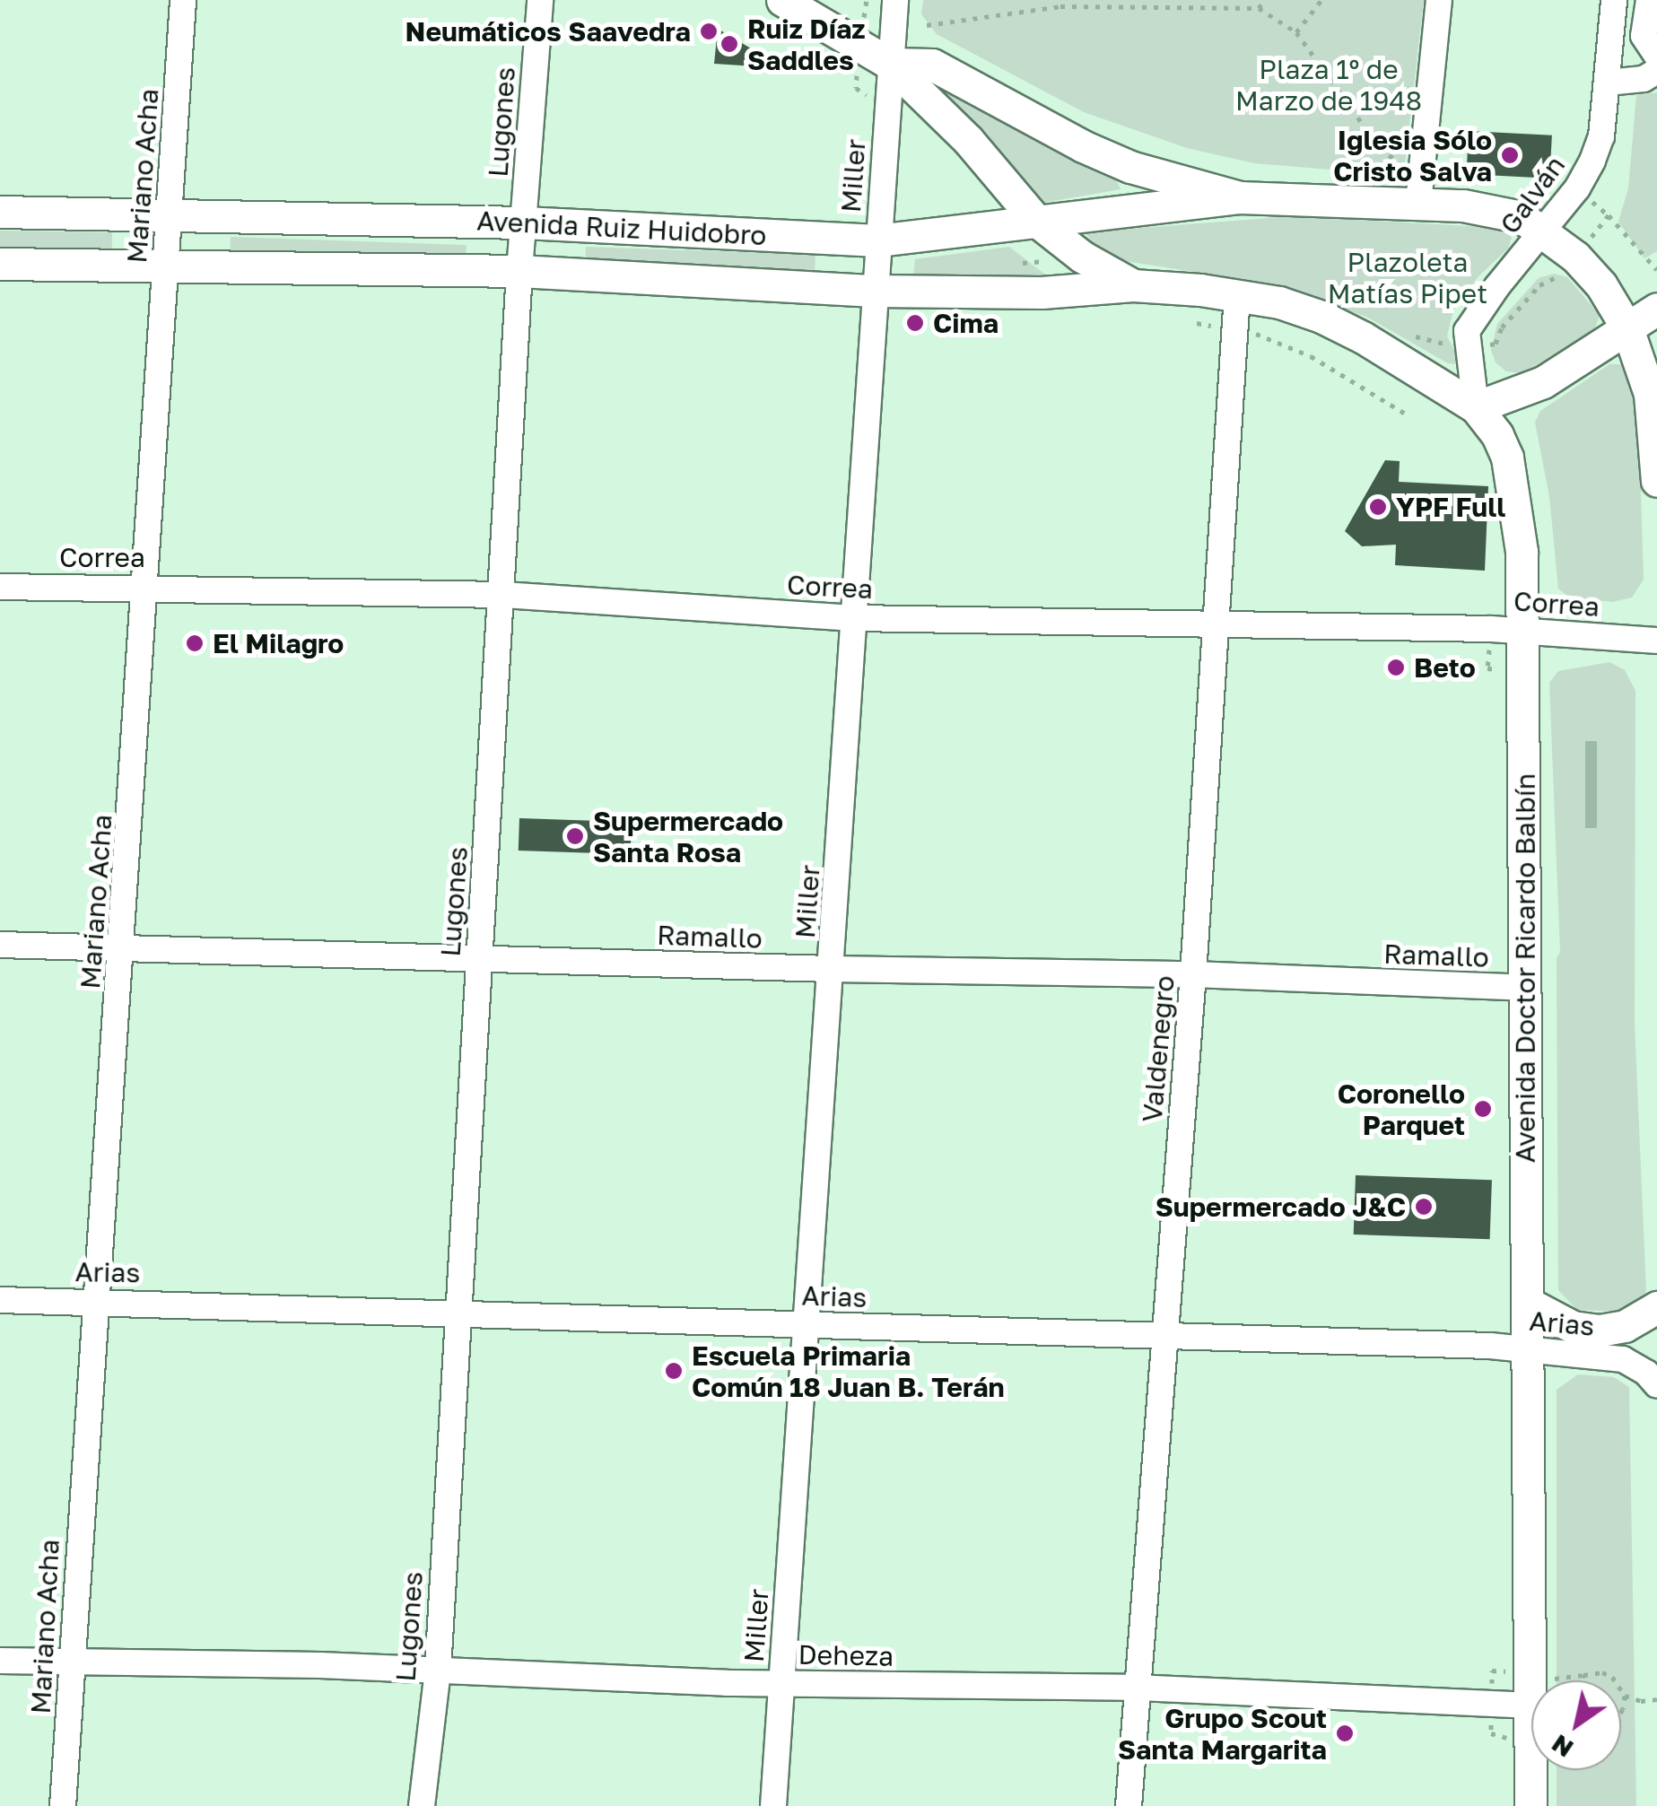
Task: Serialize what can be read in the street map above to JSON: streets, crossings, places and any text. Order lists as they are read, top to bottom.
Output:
{
  "streets": {
    "main road": ["Avenida Ruiz Huidobro", "Avenida Doctor Ricardo Balbín"],
    "street": [
      "Lugones",
      "Mariano Acha",
      "Miller",
      "Galván",
      "Correa",
      "Ramallo",
      "Valdenegro",
      "Arias",
      "Deheza"
    ]
  },
  "crossings": [
    ["Lugones", "Avenida Ruiz Huidobro"],
    ["Lugones", "Correa"],
    ["Lugones", "Ramallo"],
    ["Lugones", "Arias"],
    ["Lugones", "Deheza"],
    ["Mariano Acha", "Avenida Ruiz Huidobro"],
    ["Mariano Acha", "Correa"],
    ["Mariano Acha", "Ramallo"],
    ["Mariano Acha", "Arias"],
    ["Mariano Acha", "Deheza"],
    ["Miller", "Avenida Ruiz Huidobro"],
    ["Miller", "Correa"],
    ["Miller", "Ramallo"],
    ["Miller", "Arias"],
    ["Miller", "Deheza"],
    ["Galván", "Avenida Doctor Ricardo Balbín"],
    ["Avenida Ruiz Huidobro", "Avenida Doctor Ricardo Balbín"],
    ["Avenida Ruiz Huidobro", "Valdenegro"],
    ["Correa", "Avenida Doctor Ricardo Balbín"],
    ["Correa", "Valdenegro"],
    ["Ramallo", "Avenida Doctor Ricardo Balbín"],
    ["Ramallo", "Valdenegro"],
    ["Avenida Doctor Ricardo Balbín", "Valdenegro"],
    ["Avenida Doctor Ricardo Balbín", "Arias"],
    ["Avenida Doctor Ricardo Balbín", "Deheza"],
    ["Valdenegro", "Arias"],
    ["Valdenegro", "Deheza"]
  ],
  "parks": ["Plaza 1º de Marzo de 1948", "Plazoleta Matías Pipet"],
  "places": [
    "Neumáticos Saavedra",
    "Ruiz Díaz Saddles",
    "Iglesia Sólo Cristo Salva",
    "Cima",
    "YPF Full",
    "El Milagro",
    "Beto",
    "Supermercado Santa Rosa",
    "Coronello Parquet",
    "Supermercado J&C",
    "Escuela Primaria Común 18 Juan B. Terán",
    "Grupo Scout Santa Margarita"
  ],
  "north": "bottom left"
}
